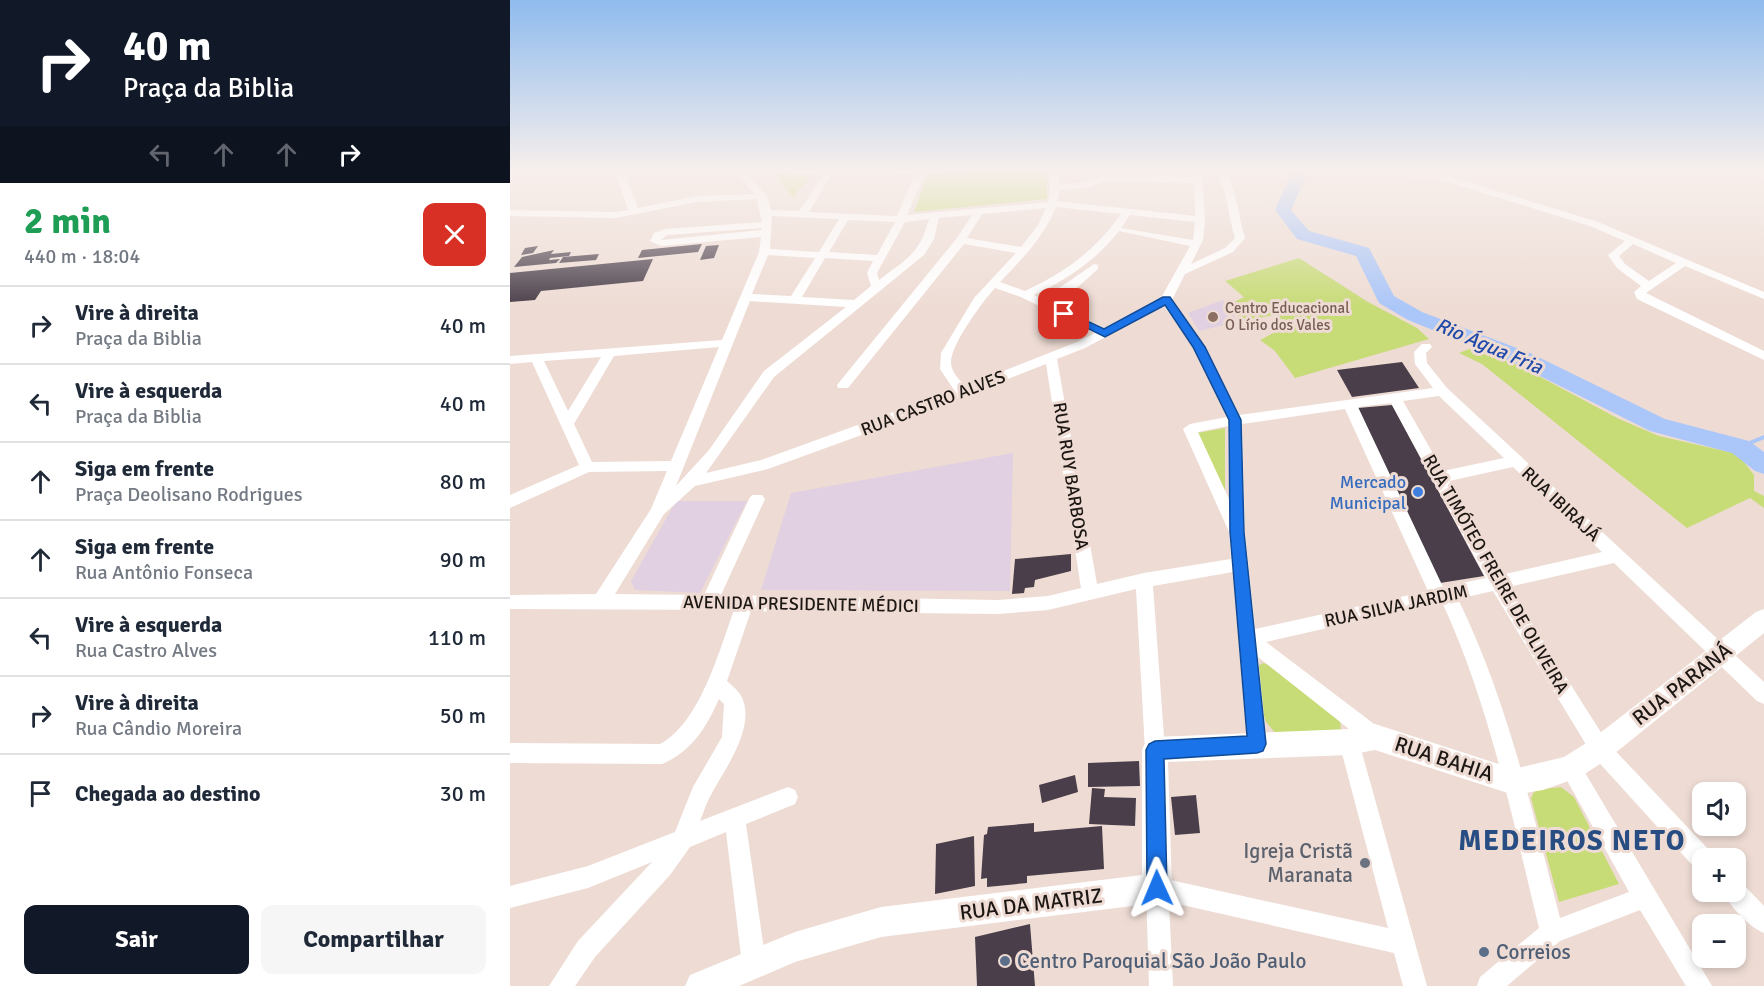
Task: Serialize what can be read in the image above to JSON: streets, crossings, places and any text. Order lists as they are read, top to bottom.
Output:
{
  "streets": {
    "main road": ["RUA PARANÁ", "RUA BAHIA", "RUA DA MATRIZ"],
    "street": [
      "RUA CASTRO ALVES",
      "RUA RUY BARBOSA",
      "RUA IBIRAJÁ",
      "RUA TIMÓTEO FREIRE DE OLIVEIRA",
      "AVENIDA PRESIDENTE MÉDICI",
      "RUA SILVA JARDIM"
    ]
  },
  "crossings": [
    ["RUA CASTRO ALVES", "RUA RUY BARBOSA"],
    ["RUA RUY BARBOSA", "AVENIDA PRESIDENTE MÉDICI"],
    ["RUA IBIRAJÁ", "RUA SILVA JARDIM"],
    ["RUA IBIRAJÁ", "RUA PARANÁ"],
    ["RUA TIMÓTEO FREIRE DE OLIVEIRA", "RUA SILVA JARDIM"],
    ["RUA TIMÓTEO FREIRE DE OLIVEIRA", "RUA PARANÁ"],
    ["RUA PARANÁ", "RUA BAHIA"]
  ],
  "districts": ["MEDEIROS NETO"],
  "water": ["Rio Água Fria"],
  "places": [
    "Centro Educacional O Lírio dos Vales",
    "Mercado Municipal",
    "Igreja Cristã Maranata",
    "Correios",
    "Centro Paroquial São João Paulo"
  ],
  "page": {
    "turn": ["40 m", "Praça da Biblia"],
    "heading": ["2 min", "440 m · 18:04"],
    "list": [
      {
        "name": "Vire à direita",
        "note": "Praça da Biblia",
        "value": "40 m"
      },
      {
        "name": "Vire à esquerda",
        "note": "Praça da Biblia",
        "value": "40 m"
      },
      {
        "name": "Siga em frente",
        "note": "Praça Deolisano Rodrigues",
        "value": "80 m"
      },
      {
        "name": "Siga em frente",
        "note": "Rua Antônio Fonseca",
        "value": "90 m"
      },
      {
        "name": "Vire à esquerda",
        "note": "Rua Castro Alves",
        "value": "110 m"
      },
      {
        "name": "Vire à direita",
        "note": "Rua Cândio Moreira",
        "value": "50 m"
      },
      {
        "name": "Chegada ao destino",
        "value": "30 m"
      }
    ],
    "map_buttons": ["+", "−"],
    "buttons": ["Sair", "Compartilhar"]
  }
}
